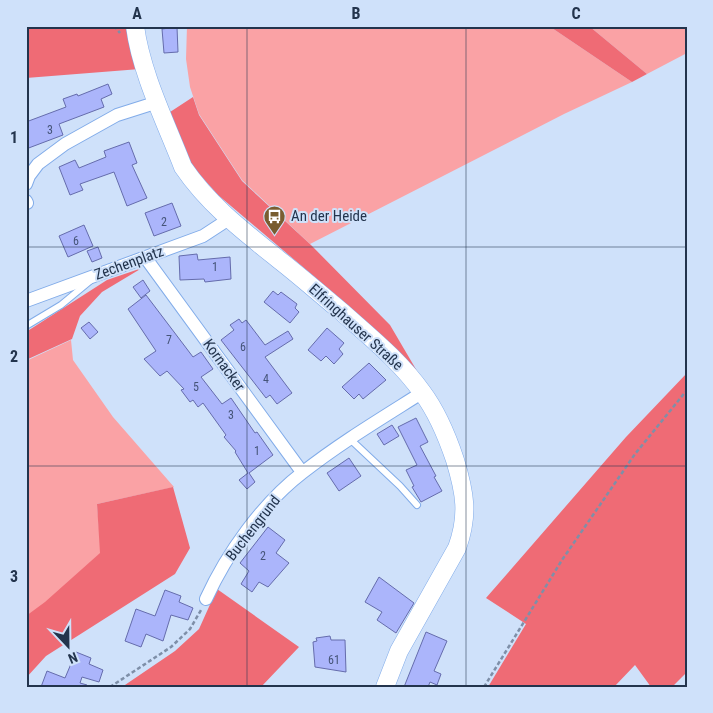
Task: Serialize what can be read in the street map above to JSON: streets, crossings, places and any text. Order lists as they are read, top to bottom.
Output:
{
  "streets": {
    "main road": ["Elfringhauser Straße"],
    "street": ["Zechenplatz", "Kornacker", "Buchengrund"]
  },
  "crossings": [
    ["Zechenplatz", "Elfringhauser Straße"],
    ["Zechenplatz", "Kornacker"],
    ["Elfringhauser Straße", "Buchengrund"],
    ["Kornacker", "Buchengrund"]
  ],
  "places": {
    "bus stop": ["An der Heide"]
  },
  "house_numbers": [
    "3",
    "2",
    "6",
    "1",
    "7",
    "6",
    "4",
    "5",
    "3",
    "1",
    "2",
    "61"
  ],
  "north": "bottom",
  "grid": {
    "columns": ["A", "B", "C"],
    "rows": ["1", "2", "3"]
  }
}
